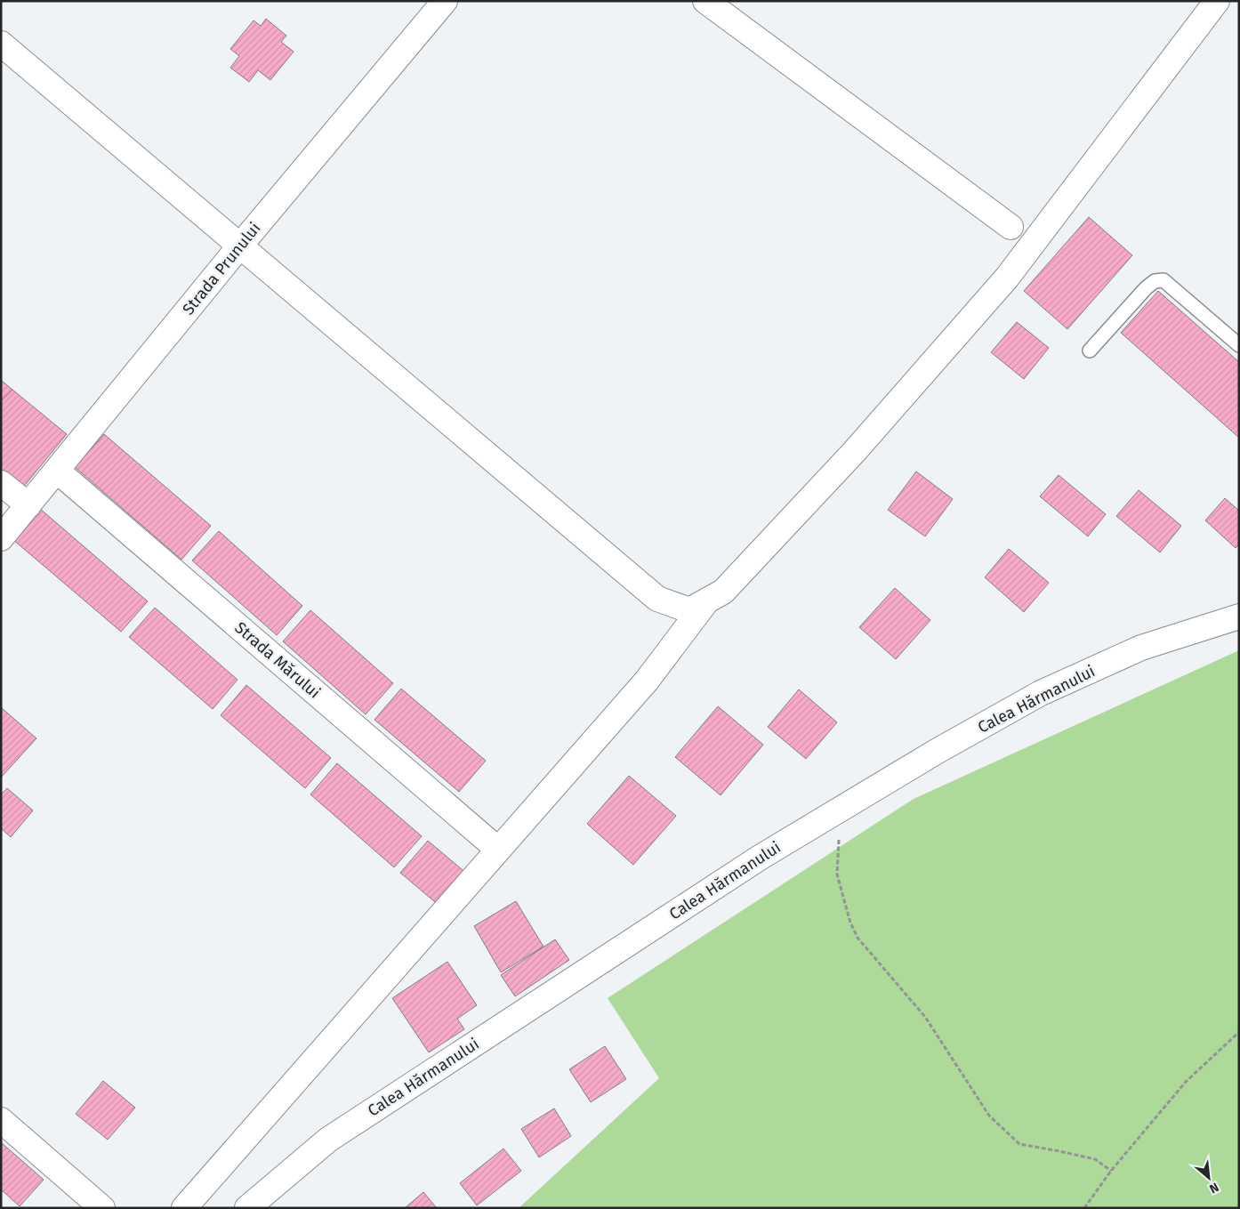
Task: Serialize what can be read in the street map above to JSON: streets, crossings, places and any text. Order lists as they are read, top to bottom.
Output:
{
  "streets": {
    "street": ["Strada Prunului", "Strada Mărului", "Calea Hărmanului"]
  },
  "crossings": [
    ["Strada Prunului", "Strada Mărului"]
  ],
  "north": "bottom right"
}
